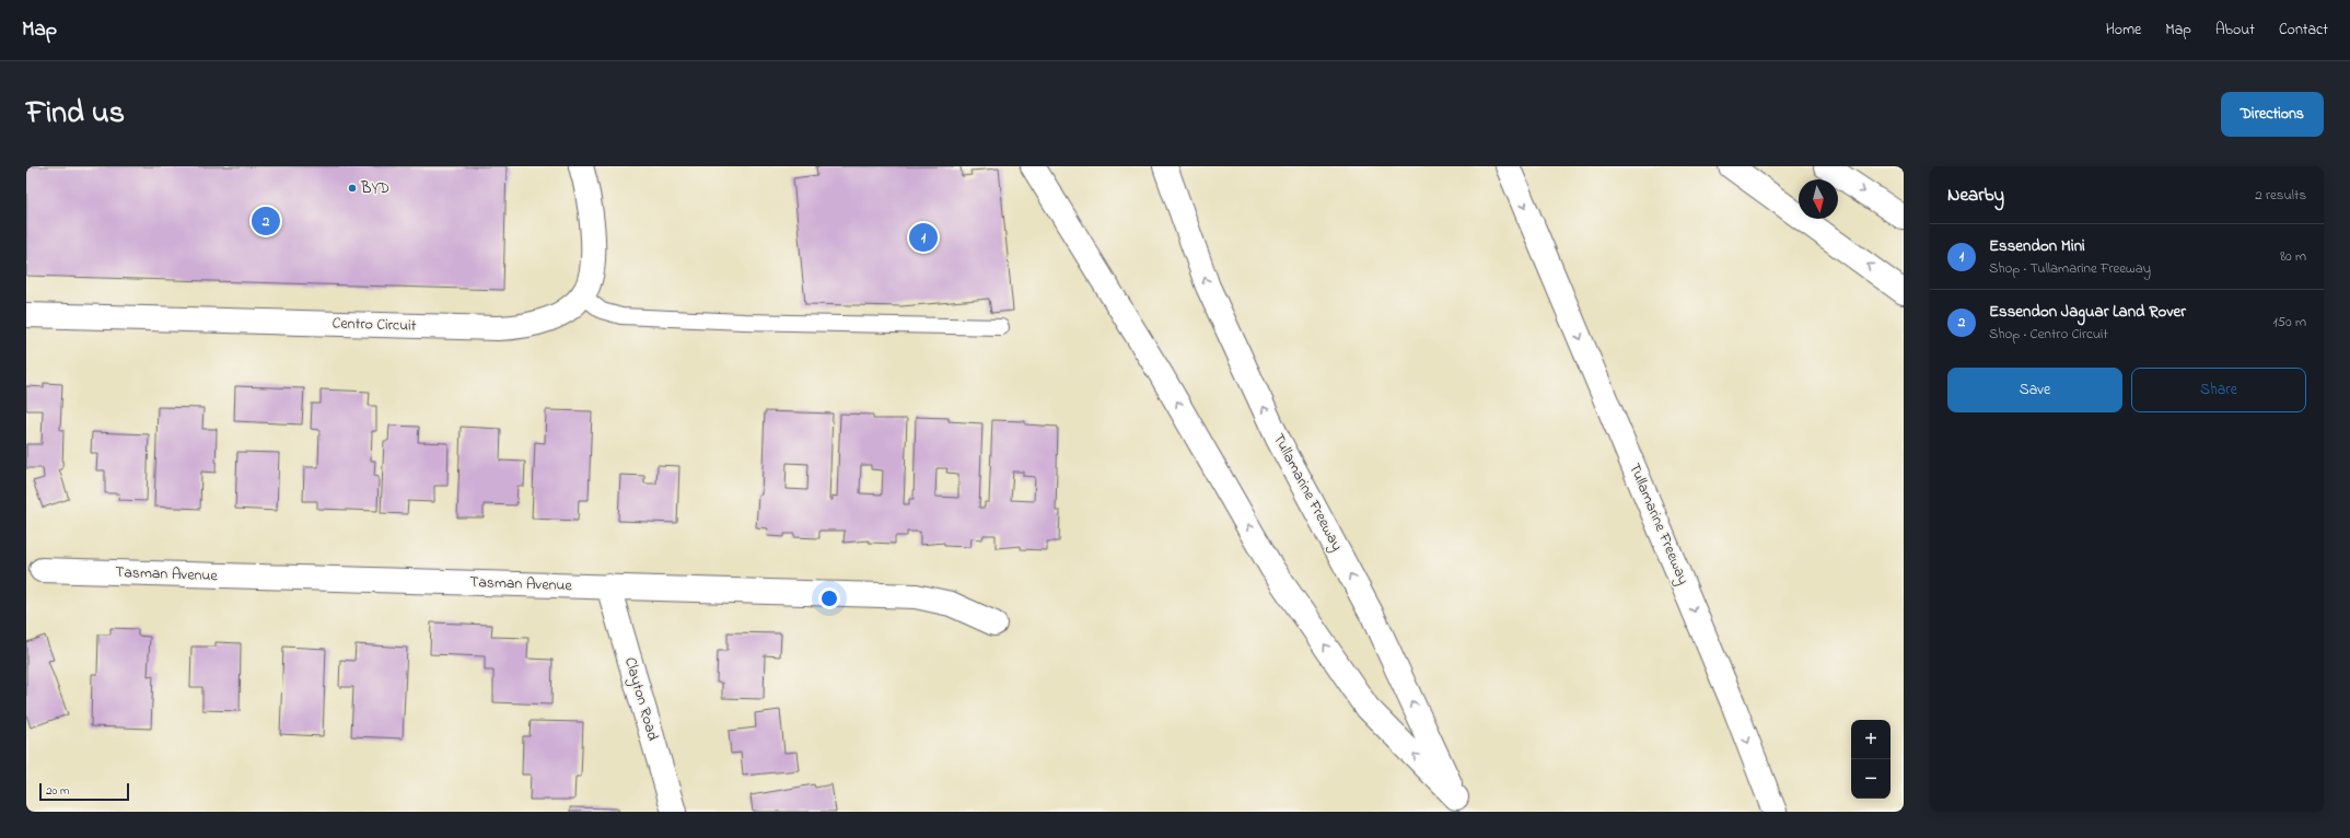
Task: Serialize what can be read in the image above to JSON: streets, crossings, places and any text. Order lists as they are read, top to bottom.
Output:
{
  "streets": {
    "main road": [
      "Centro Circuit",
      "Tullamarine Freeway",
      "Tasman Avenue",
      "Clayton Road"
    ]
  },
  "crossings": [
    ["Tasman Avenue", "Clayton Road"]
  ],
  "places": ["BYD"],
  "scale_bar": "20 m",
  "north": "bottom",
  "page": {
    "header": "Map",
    "nav": [
      "Home",
      "Map",
      "About",
      "Contact"
    ],
    "title": "Find us",
    "buttons": [
      "Directions",
      ["Save", "Share"]
    ],
    "heading": ["Nearby", "2 results"],
    "pins": ["2", "1"],
    "list": [
      {
        "mark": "1",
        "name": "Essendon Mini",
        "note": "Shop · Tullamarine Freeway",
        "value": "80 m"
      },
      {
        "mark": "2",
        "name": "Essendon Jaguar Land Rover",
        "note": "Shop · Centro Circuit",
        "value": "150 m"
      }
    ],
    "map_buttons": ["+", "−"],
    "scale": "20 m"
  }
}
